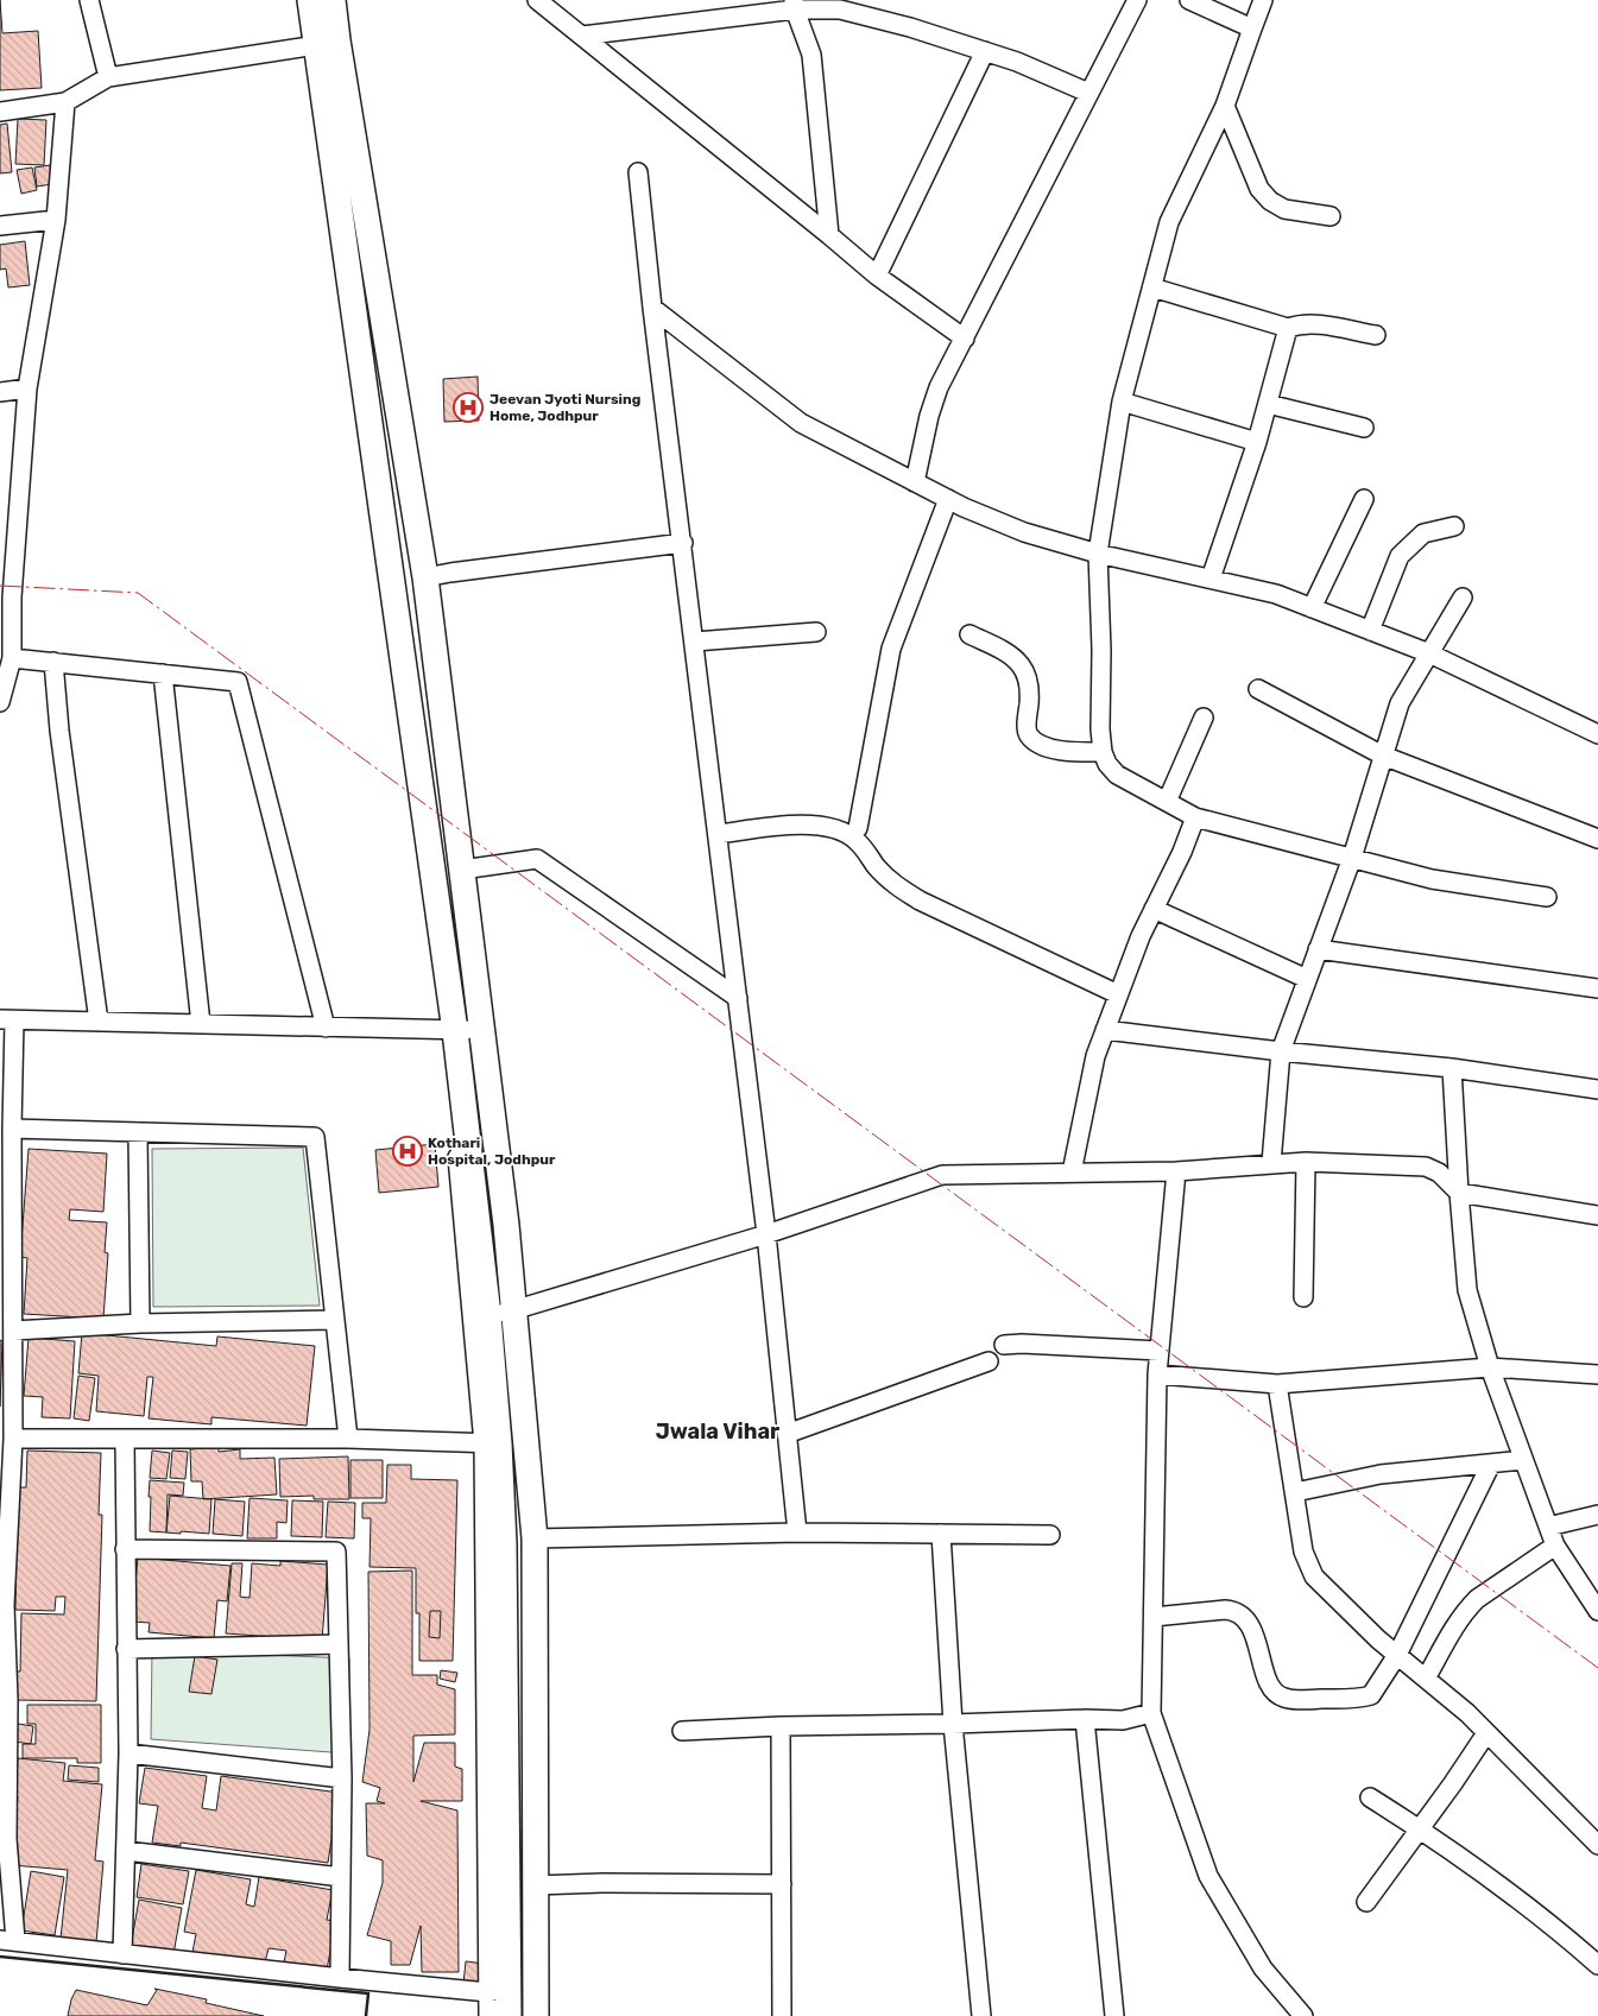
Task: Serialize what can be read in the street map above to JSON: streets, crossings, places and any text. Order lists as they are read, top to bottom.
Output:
{
  "districts": ["Jwala Vihar"],
  "places": {
    "hospital": ["Jeevan Jyoti Nursing Home, Jodhpur", "Kothari Hospital, Jodhpur"]
  }
}
